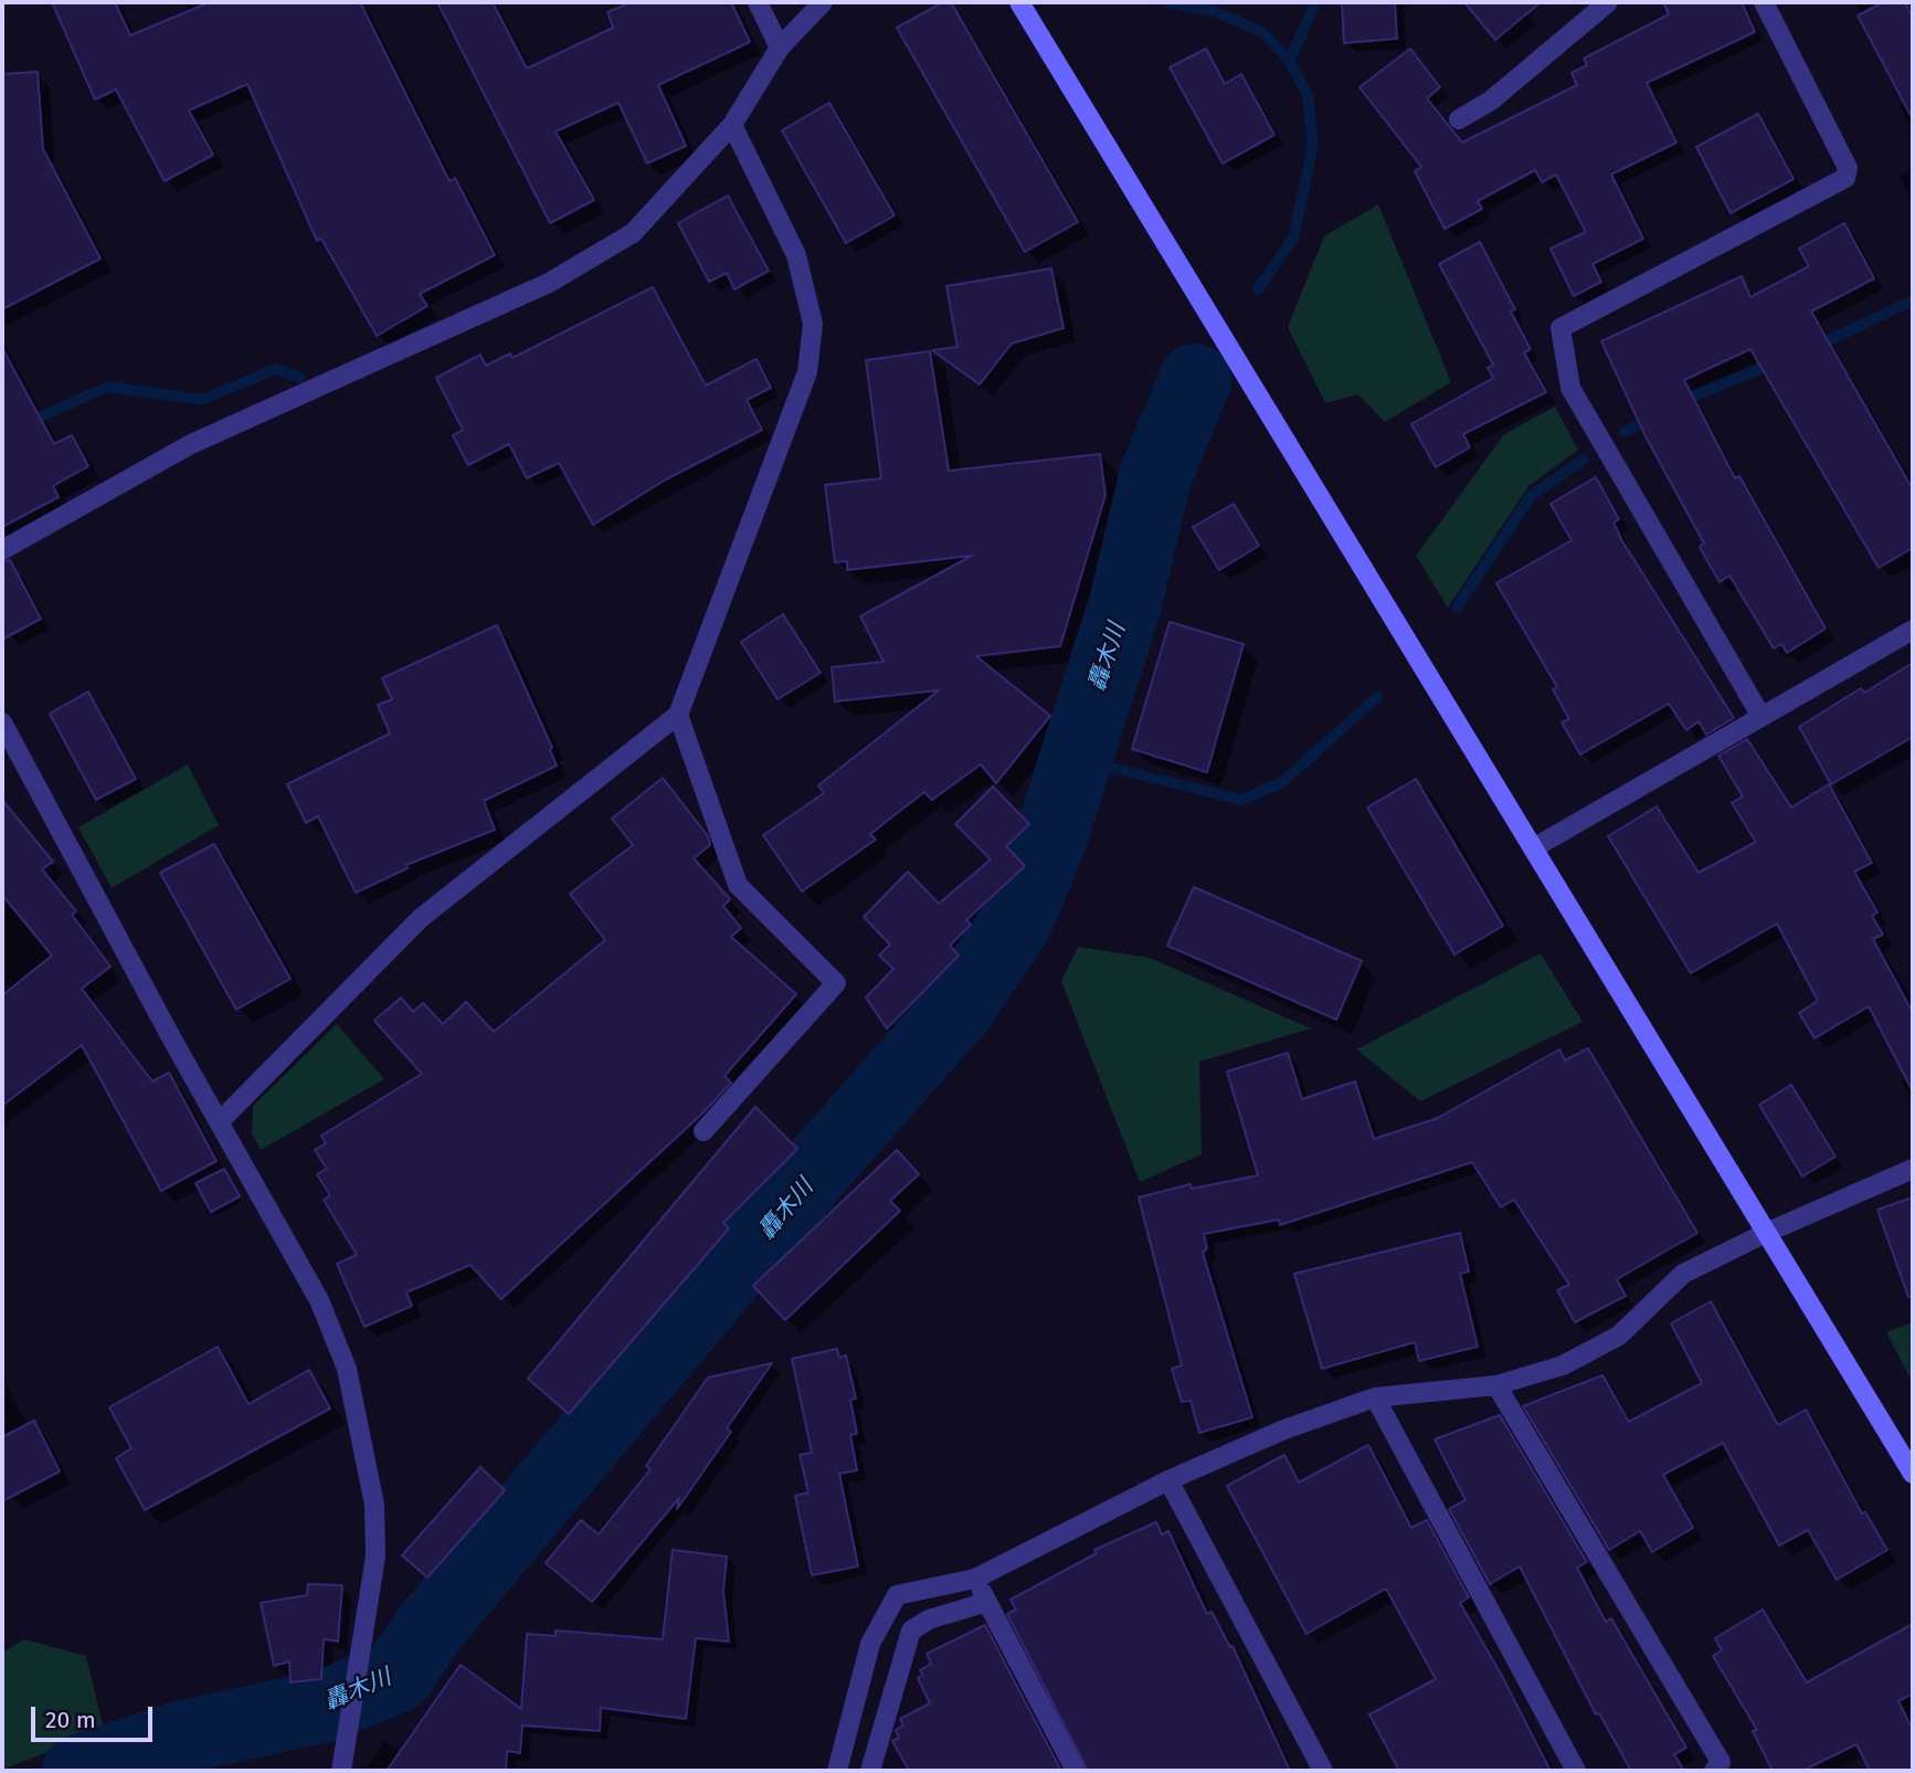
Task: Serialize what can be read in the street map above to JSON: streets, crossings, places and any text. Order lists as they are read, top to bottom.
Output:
{
  "water": ["轟木川"],
  "scale_bar": "20 m"
}
